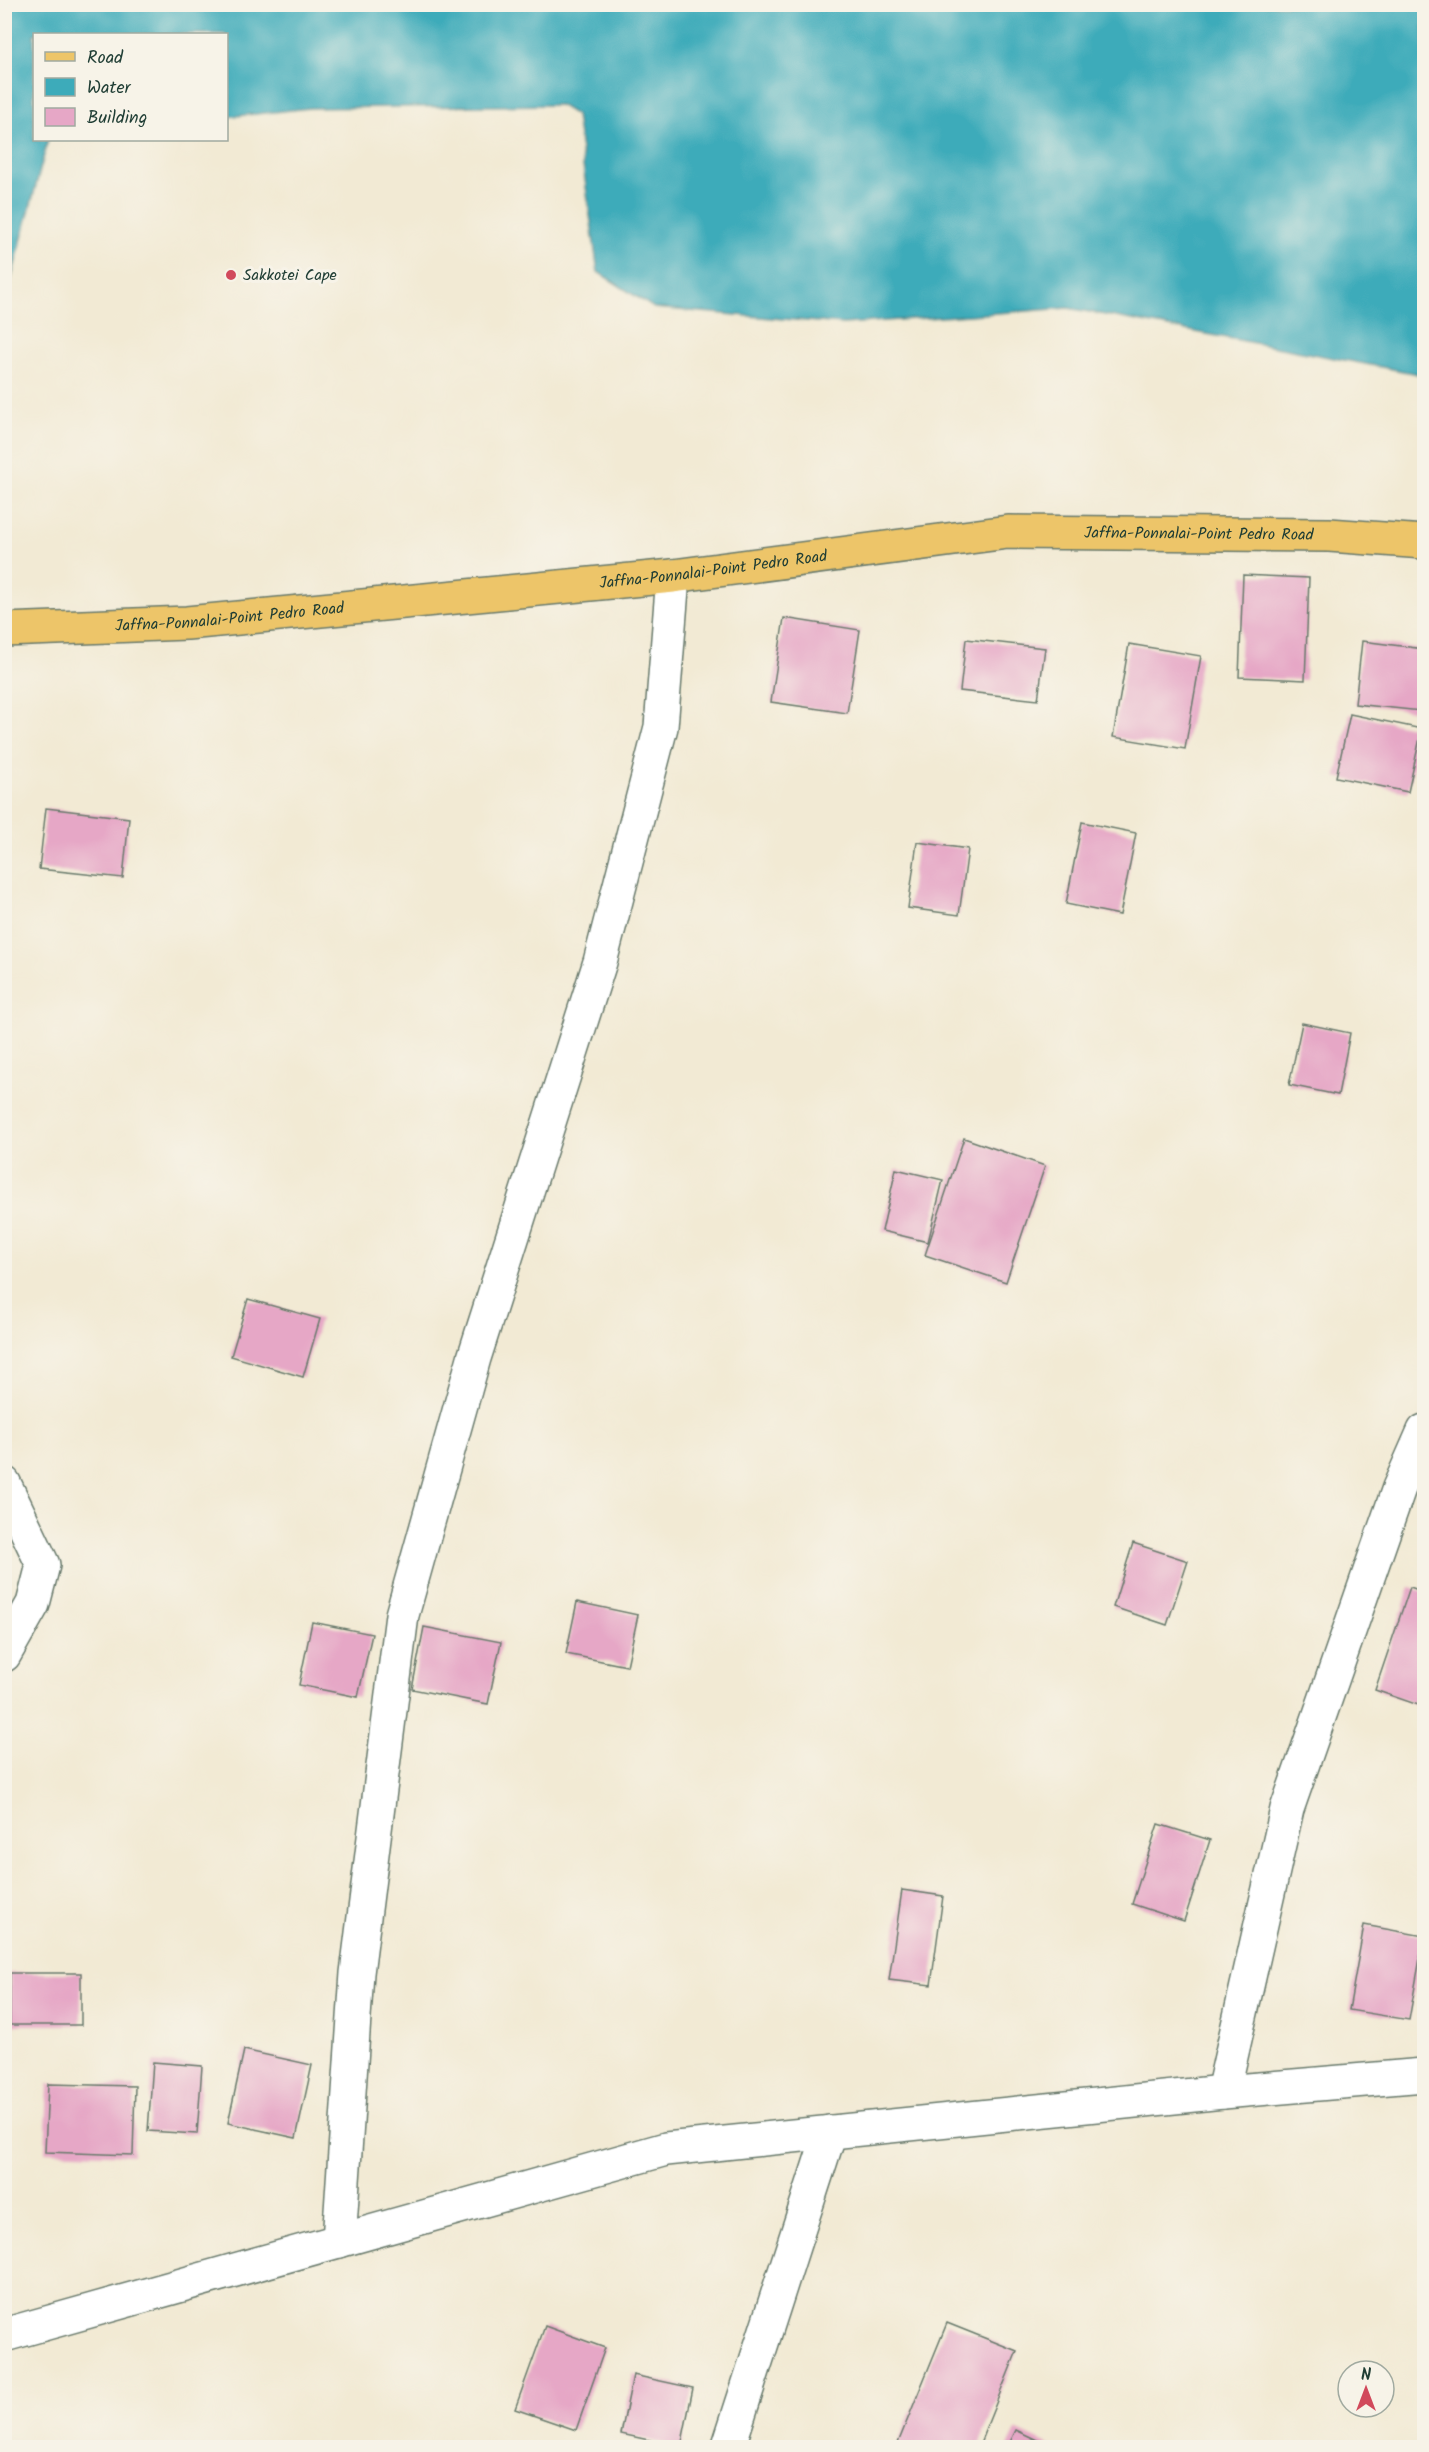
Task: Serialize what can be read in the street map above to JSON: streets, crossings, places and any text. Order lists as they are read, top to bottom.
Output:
{
  "streets": {
    "main road": ["Jaffna-Ponnalai-Point Pedro Road"]
  },
  "places": ["Sakkotei Cape"],
  "legend": ["Road", "Water", "Building"],
  "north": "top"
}
